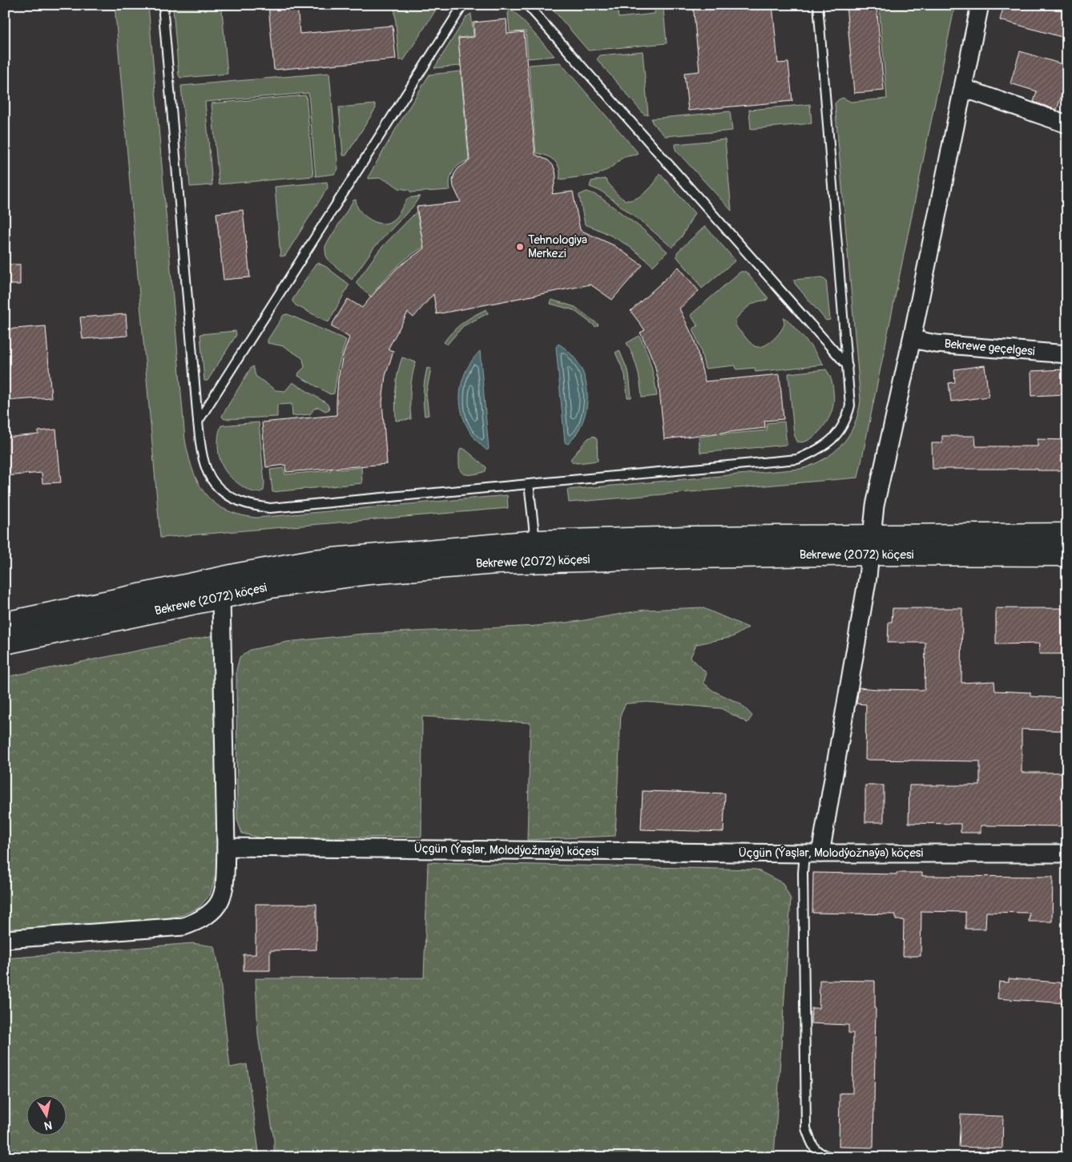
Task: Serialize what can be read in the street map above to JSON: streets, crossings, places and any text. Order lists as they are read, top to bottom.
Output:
{
  "streets": {
    "main road": ["Bekrewe (2072) köçesi"],
    "street": ["Bekrewe geçelgesi", "Üçgün (Ýaşlar, Molodýožnaýa) köçesi"]
  },
  "places": ["Tehnologiya Merkezi"],
  "north": "bottom"
}
